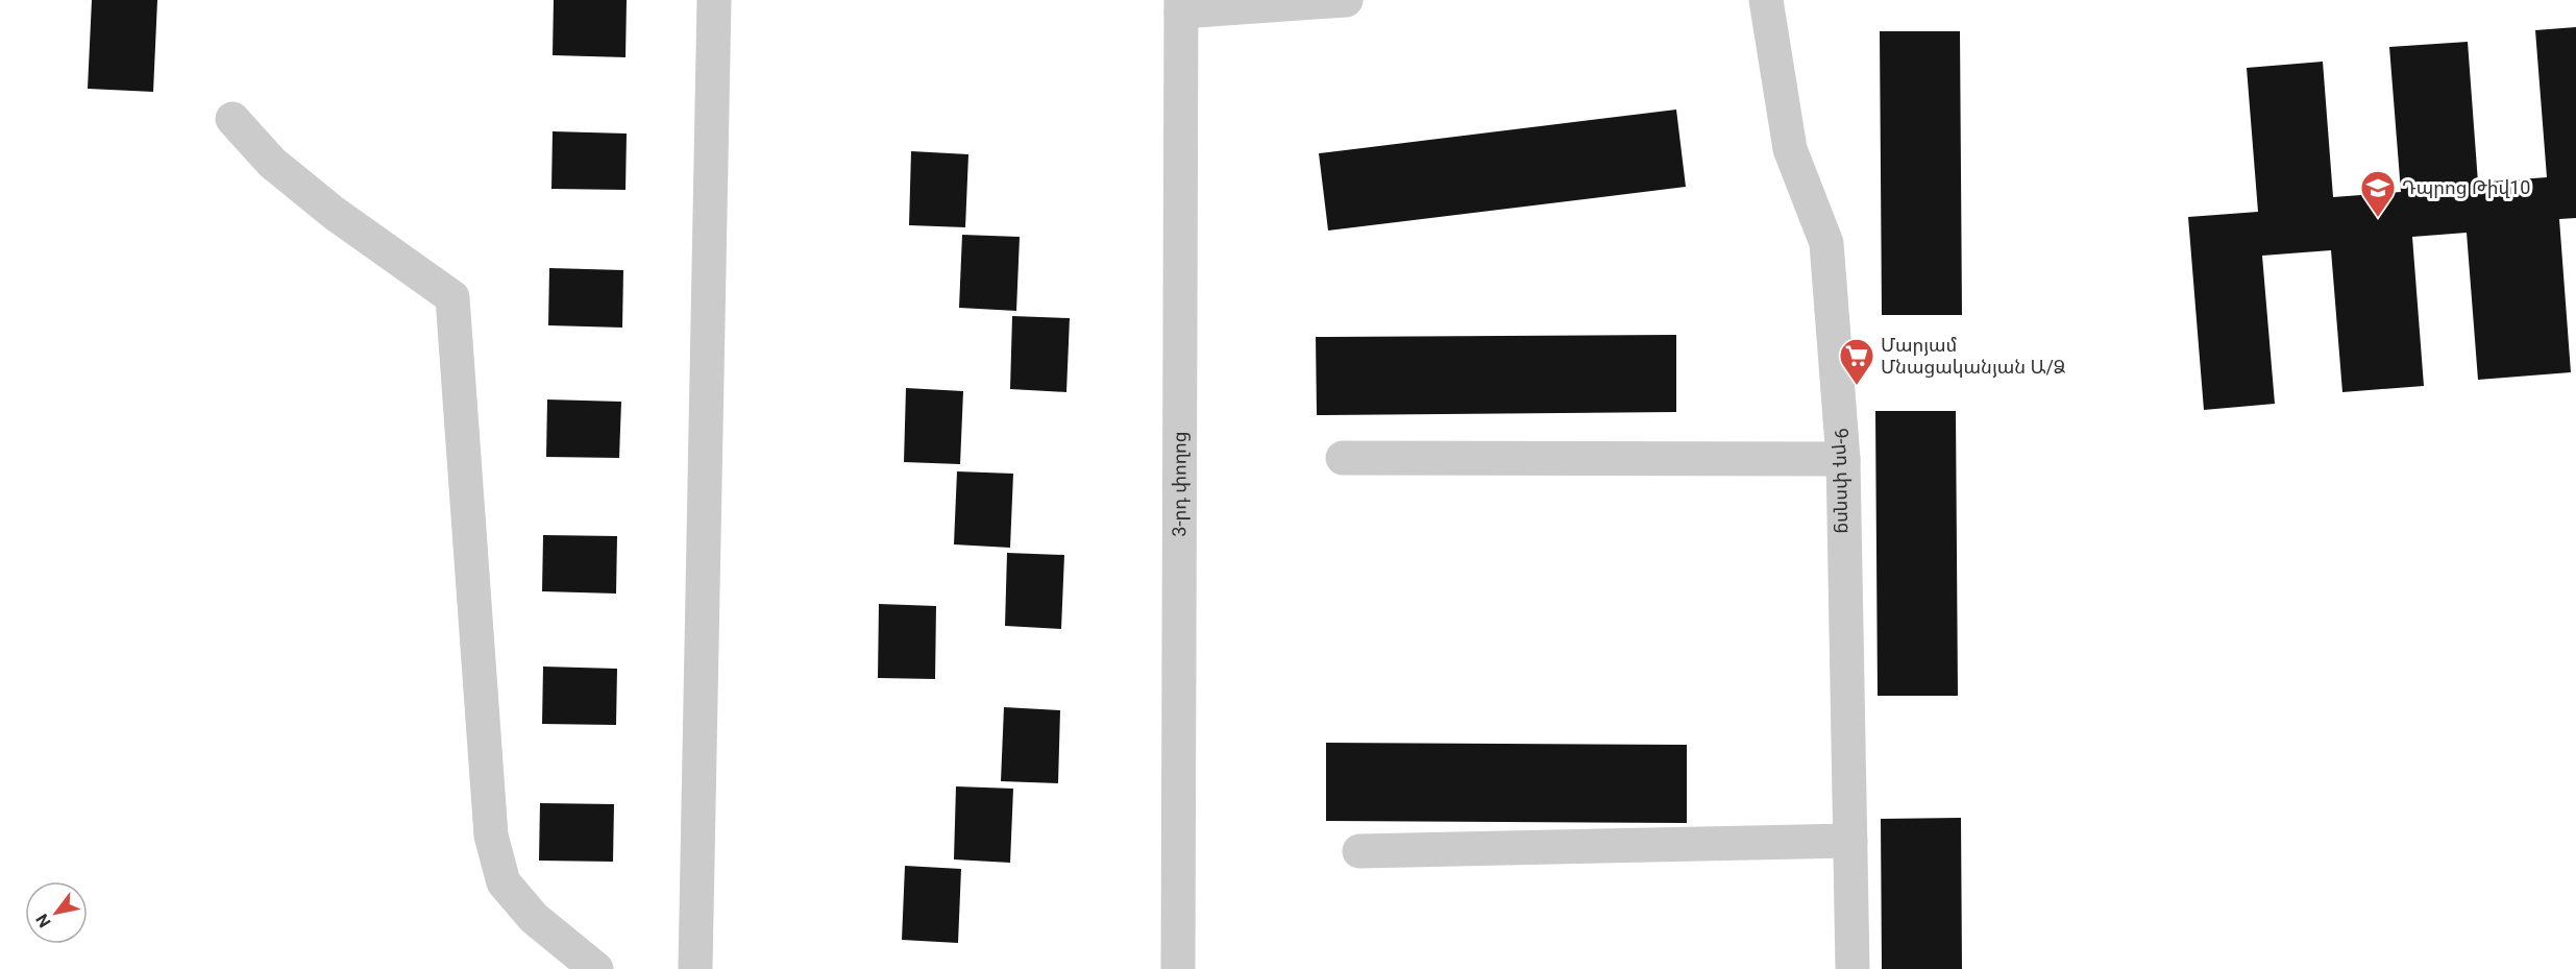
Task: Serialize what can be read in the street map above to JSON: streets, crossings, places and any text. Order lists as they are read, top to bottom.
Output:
{
  "streets": {
    "street": ["9-րդ փողոց", "3-րդ փողոց"]
  },
  "places": {
    "school or university": ["Դպրոց Թիվ10"],
    "supermarket": ["Մարյամ Մնացականյան Ա/Ձ"]
  },
  "north": "bottom left"
}
